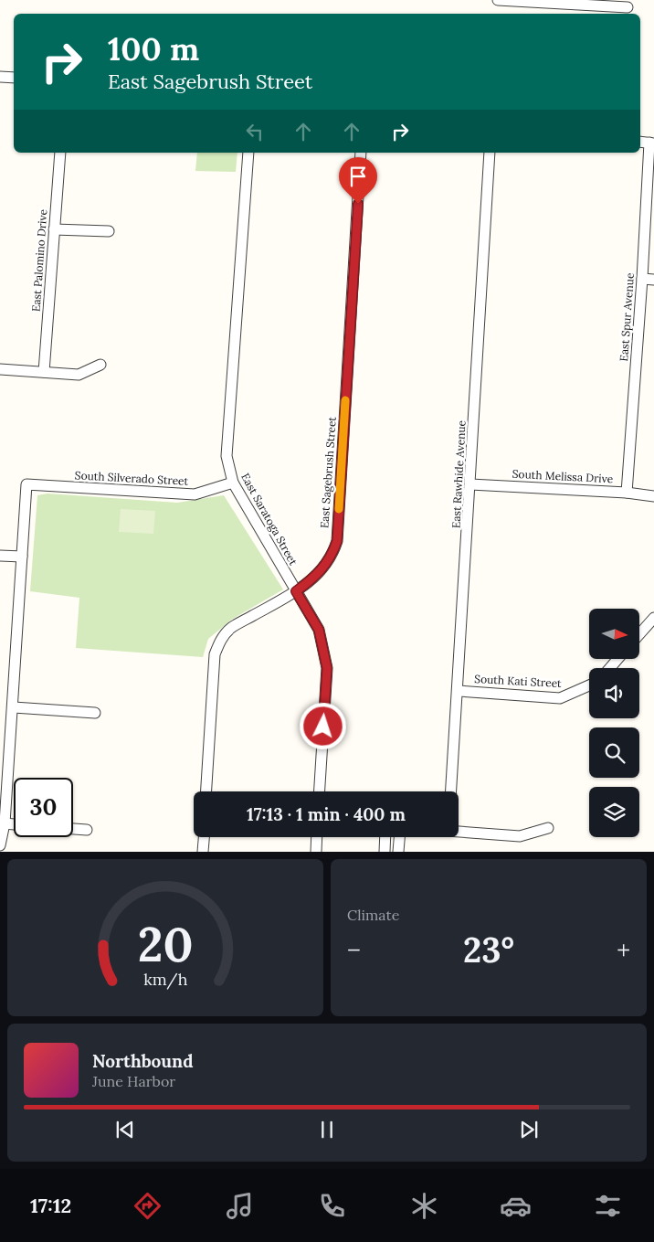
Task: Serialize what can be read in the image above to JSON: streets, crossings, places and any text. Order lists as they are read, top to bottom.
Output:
{
  "streets": {
    "street": [
      "East Palomino Drive",
      "East Spur Avenue",
      "East Sagebrush Street",
      "East Rawhide Avenue",
      "South Melissa Drive",
      "South Silverado Street",
      "East Saratoga Street",
      "South Kati Street"
    ]
  },
  "crossings": [
    ["East Spur Avenue", "South Melissa Drive"],
    ["East Sagebrush Street", "East Saratoga Street"],
    ["East Rawhide Avenue", "South Melissa Drive"],
    ["East Rawhide Avenue", "South Kati Street"],
    ["South Silverado Street", "East Saratoga Street"]
  ],
  "north": "right",
  "page": {
    "turn": ["100 m", "East Sagebrush Street"],
    "limit": "30",
    "trip": "17:13 · 1 min · 400 m",
    "tile": "Climate",
    "heat": ["−", "23°", "+"],
    "song": ["Northbound", "June Harbor"],
    "tabs": "17:12",
    "gauge": ["20", "km/h"]
  }
}
